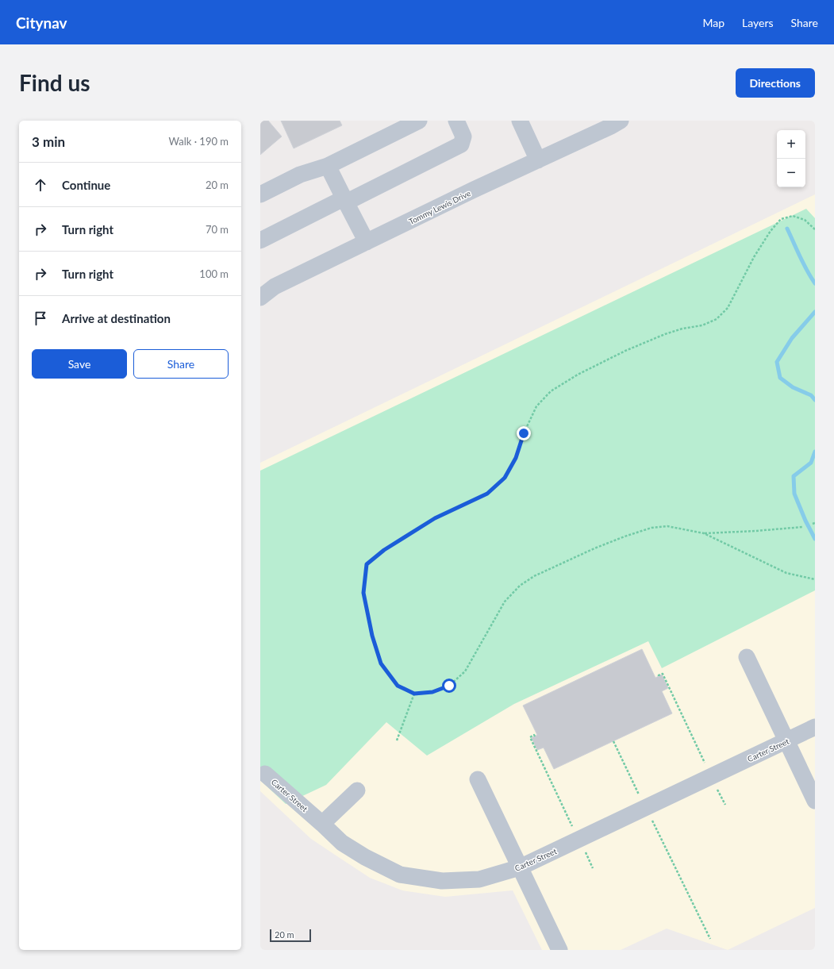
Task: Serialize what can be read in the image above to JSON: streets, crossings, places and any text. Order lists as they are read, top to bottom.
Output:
{
  "streets": {
    "street": ["Tommy Lewis Drive", "Carter Street"]
  },
  "scale_bar": "20 m",
  "page": {
    "header": "Citynav",
    "nav": ["Map", "Layers", "Share"],
    "buttons": [
      "Directions",
      ["Save", "Share"]
    ],
    "title": "Find us",
    "heading": ["3 min", "Walk · 190 m"],
    "map_buttons": ["+", "−"],
    "list": [
      ["Continue", "20 m"],
      ["Turn right", "70 m"],
      ["Turn right", "100 m"],
      "Arrive at destination"
    ],
    "scale": "20 m"
  }
}
